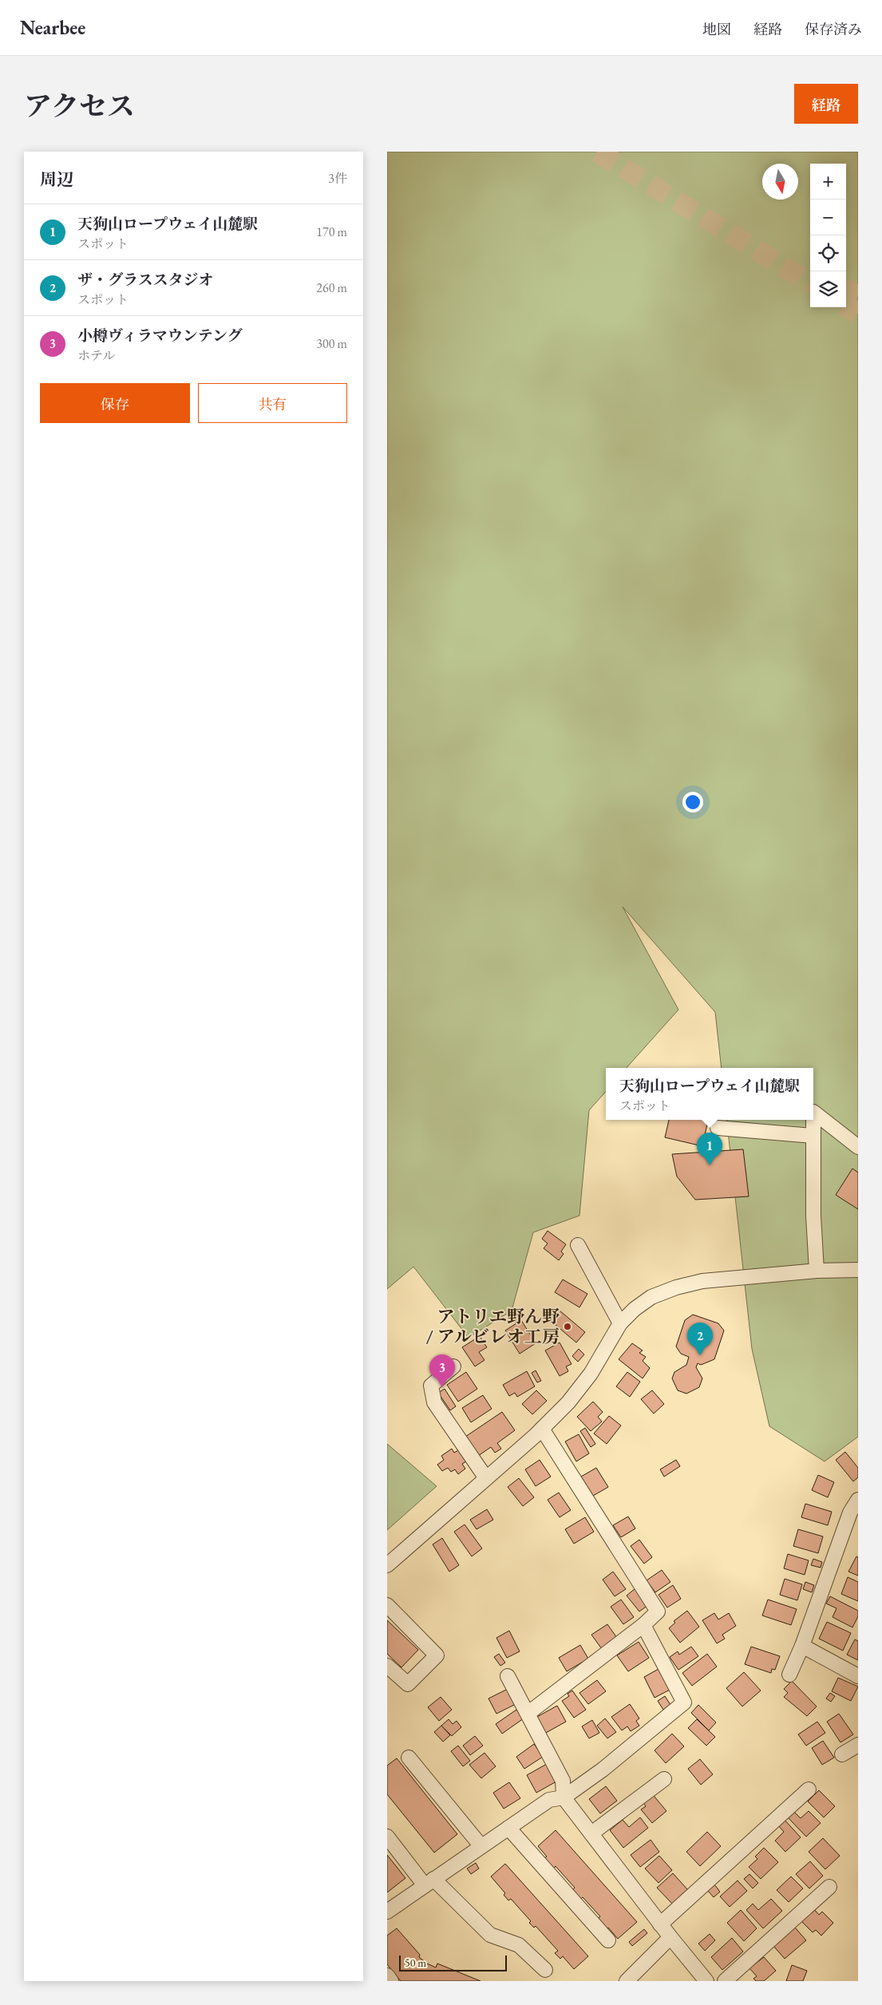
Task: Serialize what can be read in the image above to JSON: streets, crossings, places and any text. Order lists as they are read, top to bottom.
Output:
{
  "places": ["アトリエ野ん野 / アルビレオ工房"],
  "scale_bar": "50 m",
  "north": "bottom",
  "page": {
    "header": "Nearbee",
    "nav": ["地図", "経路", "保存済み"],
    "title": "アクセス",
    "buttons": [
      "経路",
      ["保存", "共有"]
    ],
    "heading": ["周辺", "3件"],
    "map_buttons": ["+", "−"],
    "list": [
      {
        "mark": "1",
        "name": "天狗山ロープウェイ山麓駅",
        "note": "スポット",
        "value": "170 m"
      },
      {
        "mark": "2",
        "name": "ザ・グラススタジオ",
        "note": "スポット",
        "value": "260 m"
      },
      {
        "mark": "3",
        "name": "小樽ヴィラマウンテング",
        "note": "ホテル",
        "value": "300 m"
      }
    ],
    "popup": ["天狗山ロープウェイ山麓駅", "スポット"],
    "pins": ["1", "2", "3"],
    "scale": "50 m"
  }
}
